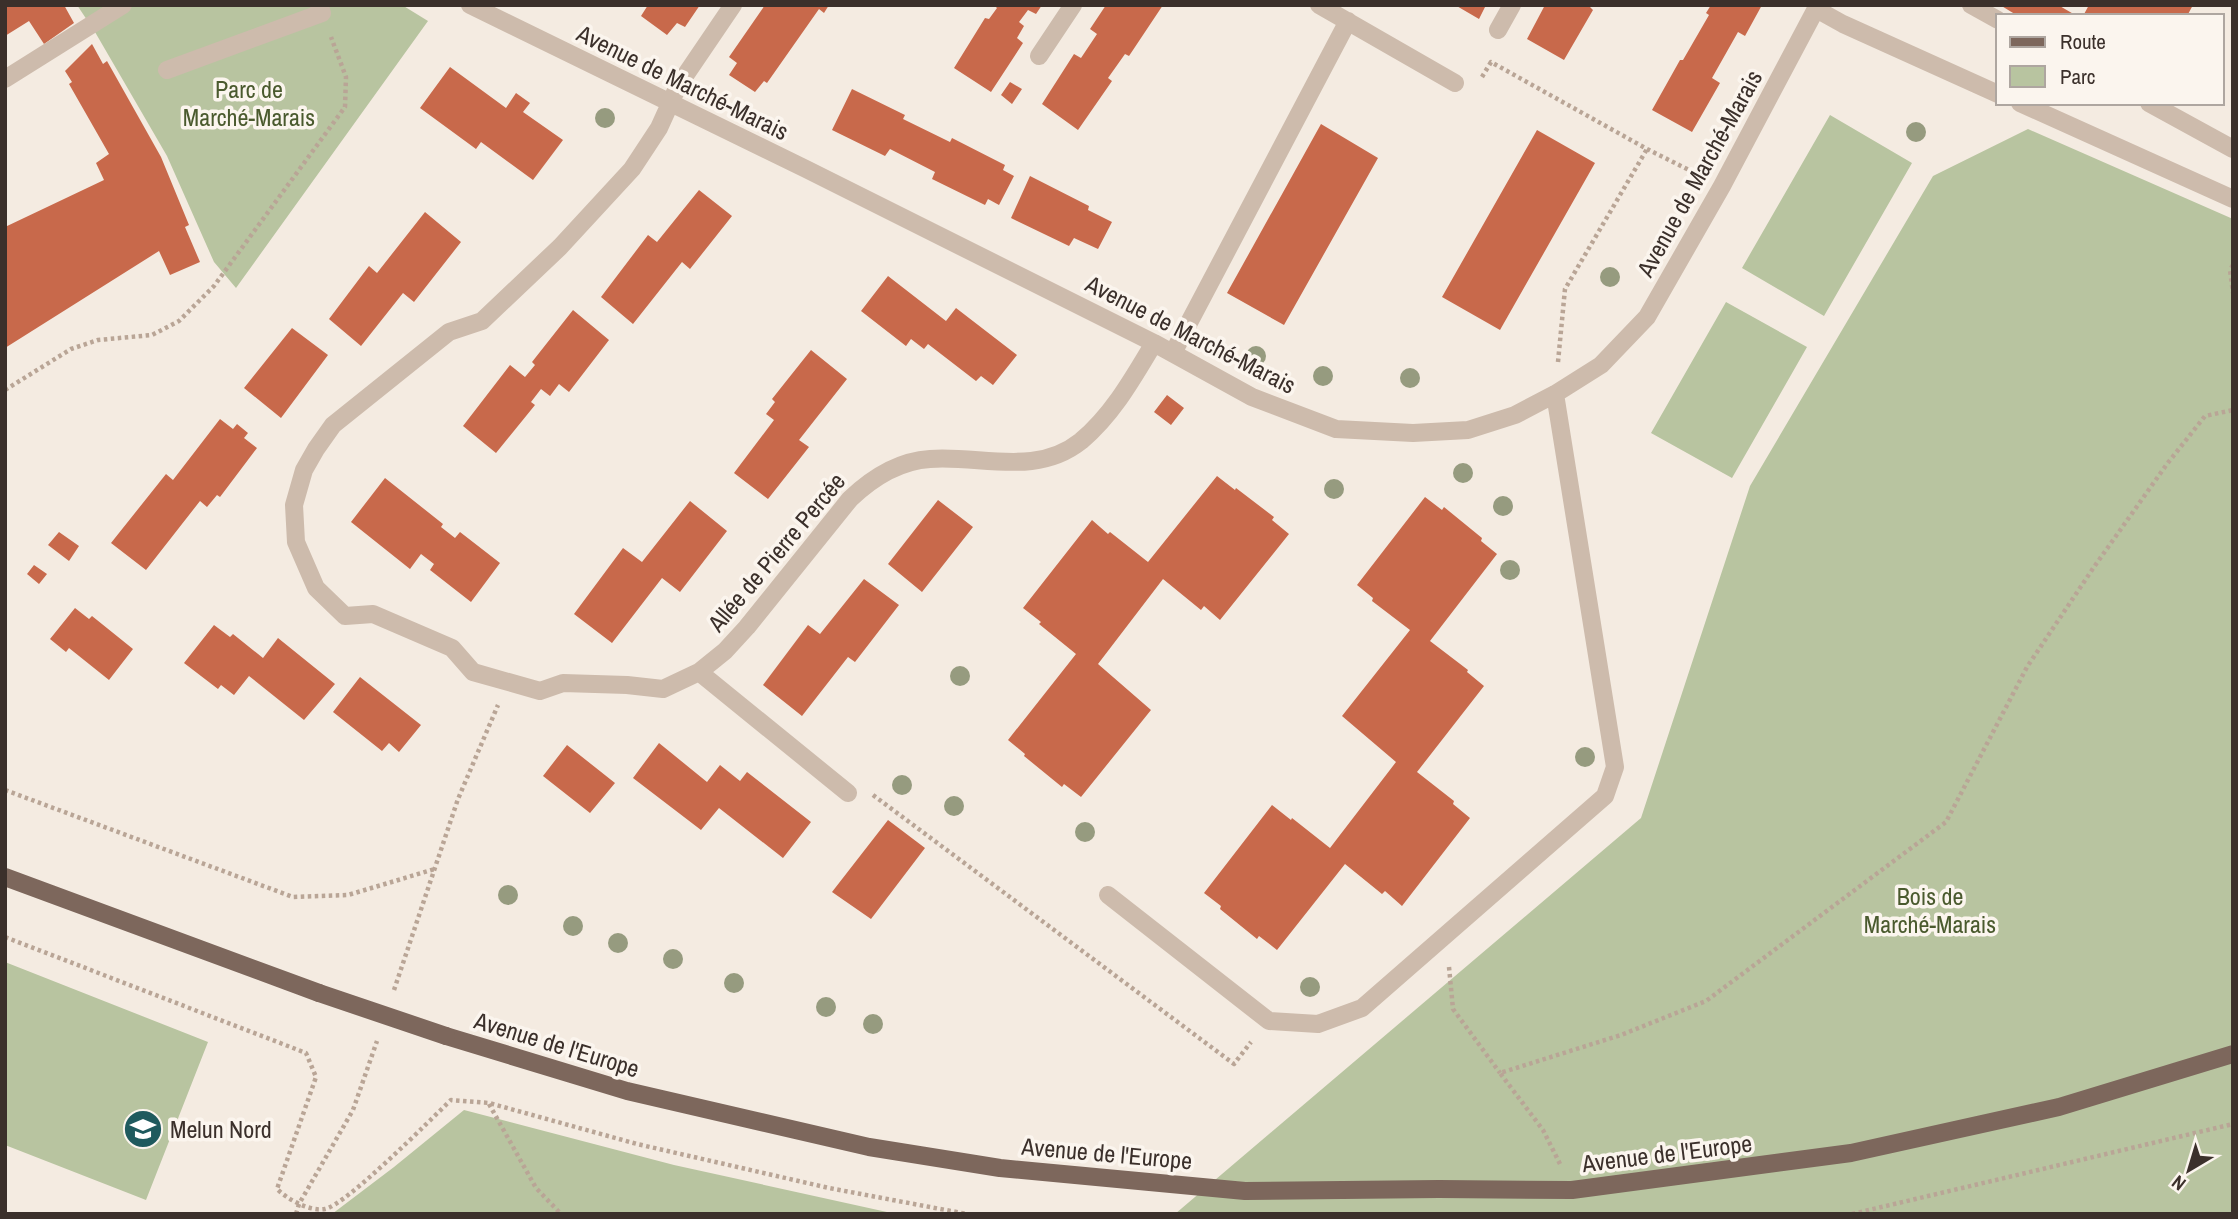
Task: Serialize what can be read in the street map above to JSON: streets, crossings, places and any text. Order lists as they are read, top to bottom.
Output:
{
  "streets": {
    "main road": ["Avenue de l'Europe"],
    "street": ["Avenue de Marché-Marais", "Allée de Pierre Percée"]
  },
  "crossings": [
    ["Avenue de Marché-Marais", "Allée de Pierre Percée"]
  ],
  "parks": ["Parc de Marché-Marais", "Bois de Marché-Marais"],
  "places": {
    "school or university": ["Melun Nord"]
  },
  "legend": ["Route", "Parc"],
  "north": "bottom left"
}
